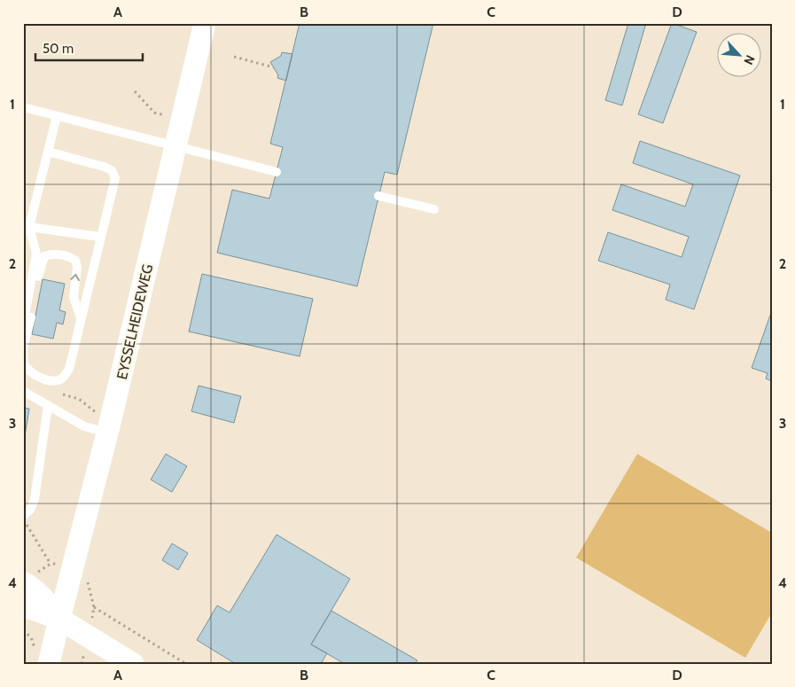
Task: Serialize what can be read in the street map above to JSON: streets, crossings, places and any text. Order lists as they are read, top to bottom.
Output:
{
  "streets": {
    "street": ["EYSSELHEIDEWEG"]
  },
  "scale_bar": "50 m",
  "north": "bottom right",
  "grid": {
    "columns": [
      "A",
      "B",
      "C",
      "D"
    ],
    "rows": [
      "1",
      "2",
      "3",
      "4"
    ]
  }
}
